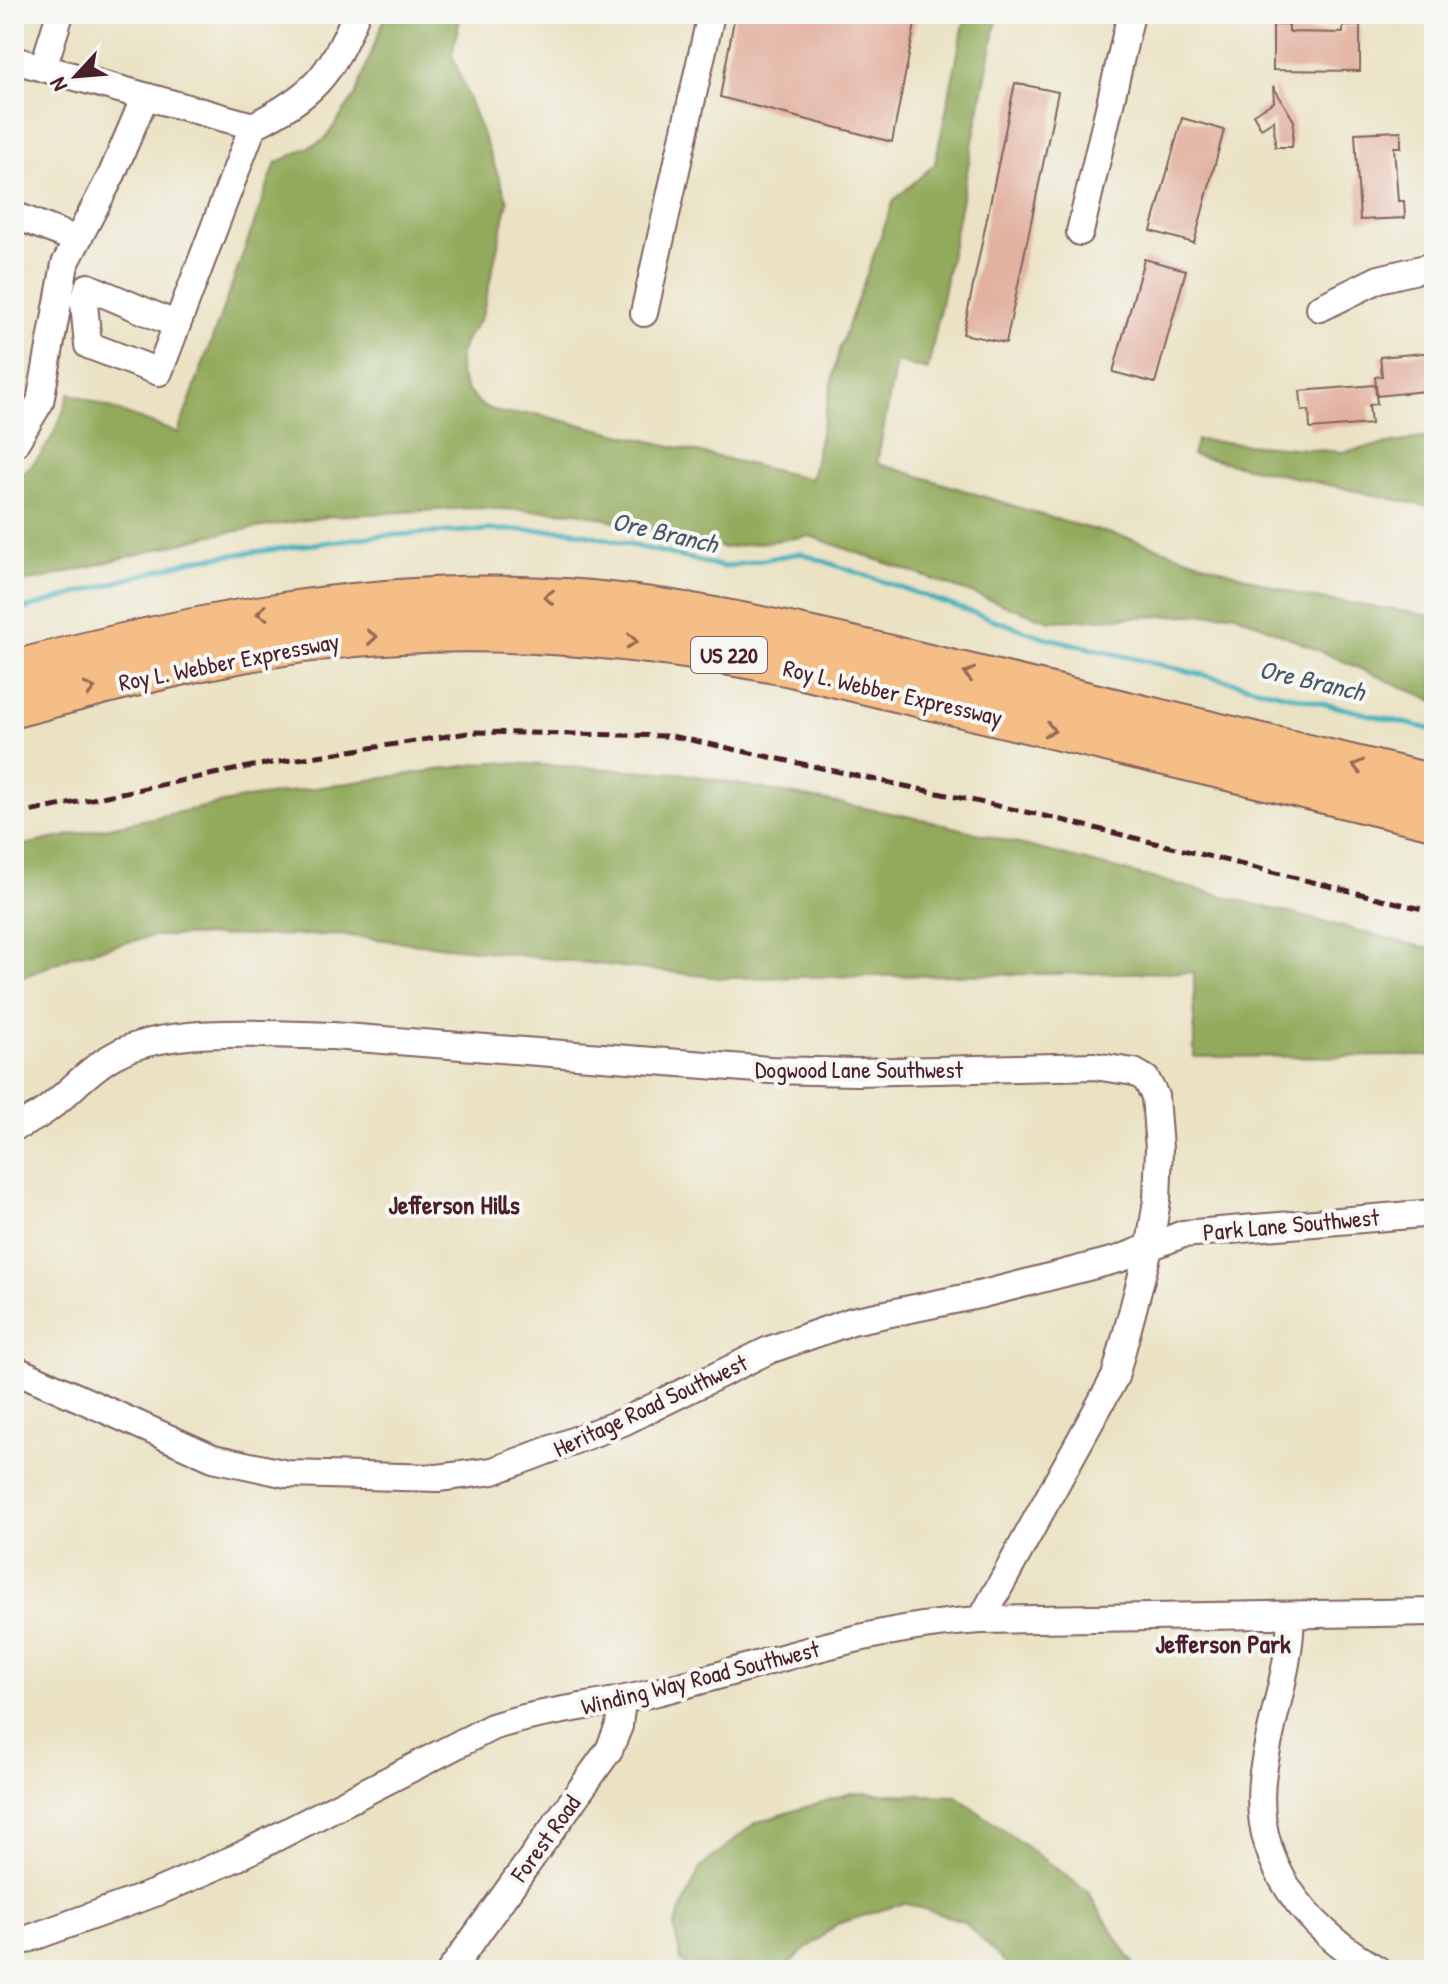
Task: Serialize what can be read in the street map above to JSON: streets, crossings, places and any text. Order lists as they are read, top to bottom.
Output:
{
  "streets": {
    "highway": ["US 220", "Roy L. Webber Expressway"],
    "street": [
      "Dogwood Lane Southwest",
      "Park Lane Southwest",
      "Heritage Road Southwest",
      "Winding Way Road Southwest",
      "Forest Road"
    ]
  },
  "crossings": [
    ["Dogwood Lane Southwest", "Park Lane Southwest"],
    ["Dogwood Lane Southwest", "Heritage Road Southwest"],
    ["Dogwood Lane Southwest", "Winding Way Road Southwest"],
    ["Park Lane Southwest", "Heritage Road Southwest"],
    ["Winding Way Road Southwest", "Forest Road"]
  ],
  "districts": ["Jefferson Hills", "Jefferson Park"],
  "water": ["Ore Branch"],
  "north": "bottom left"
}
